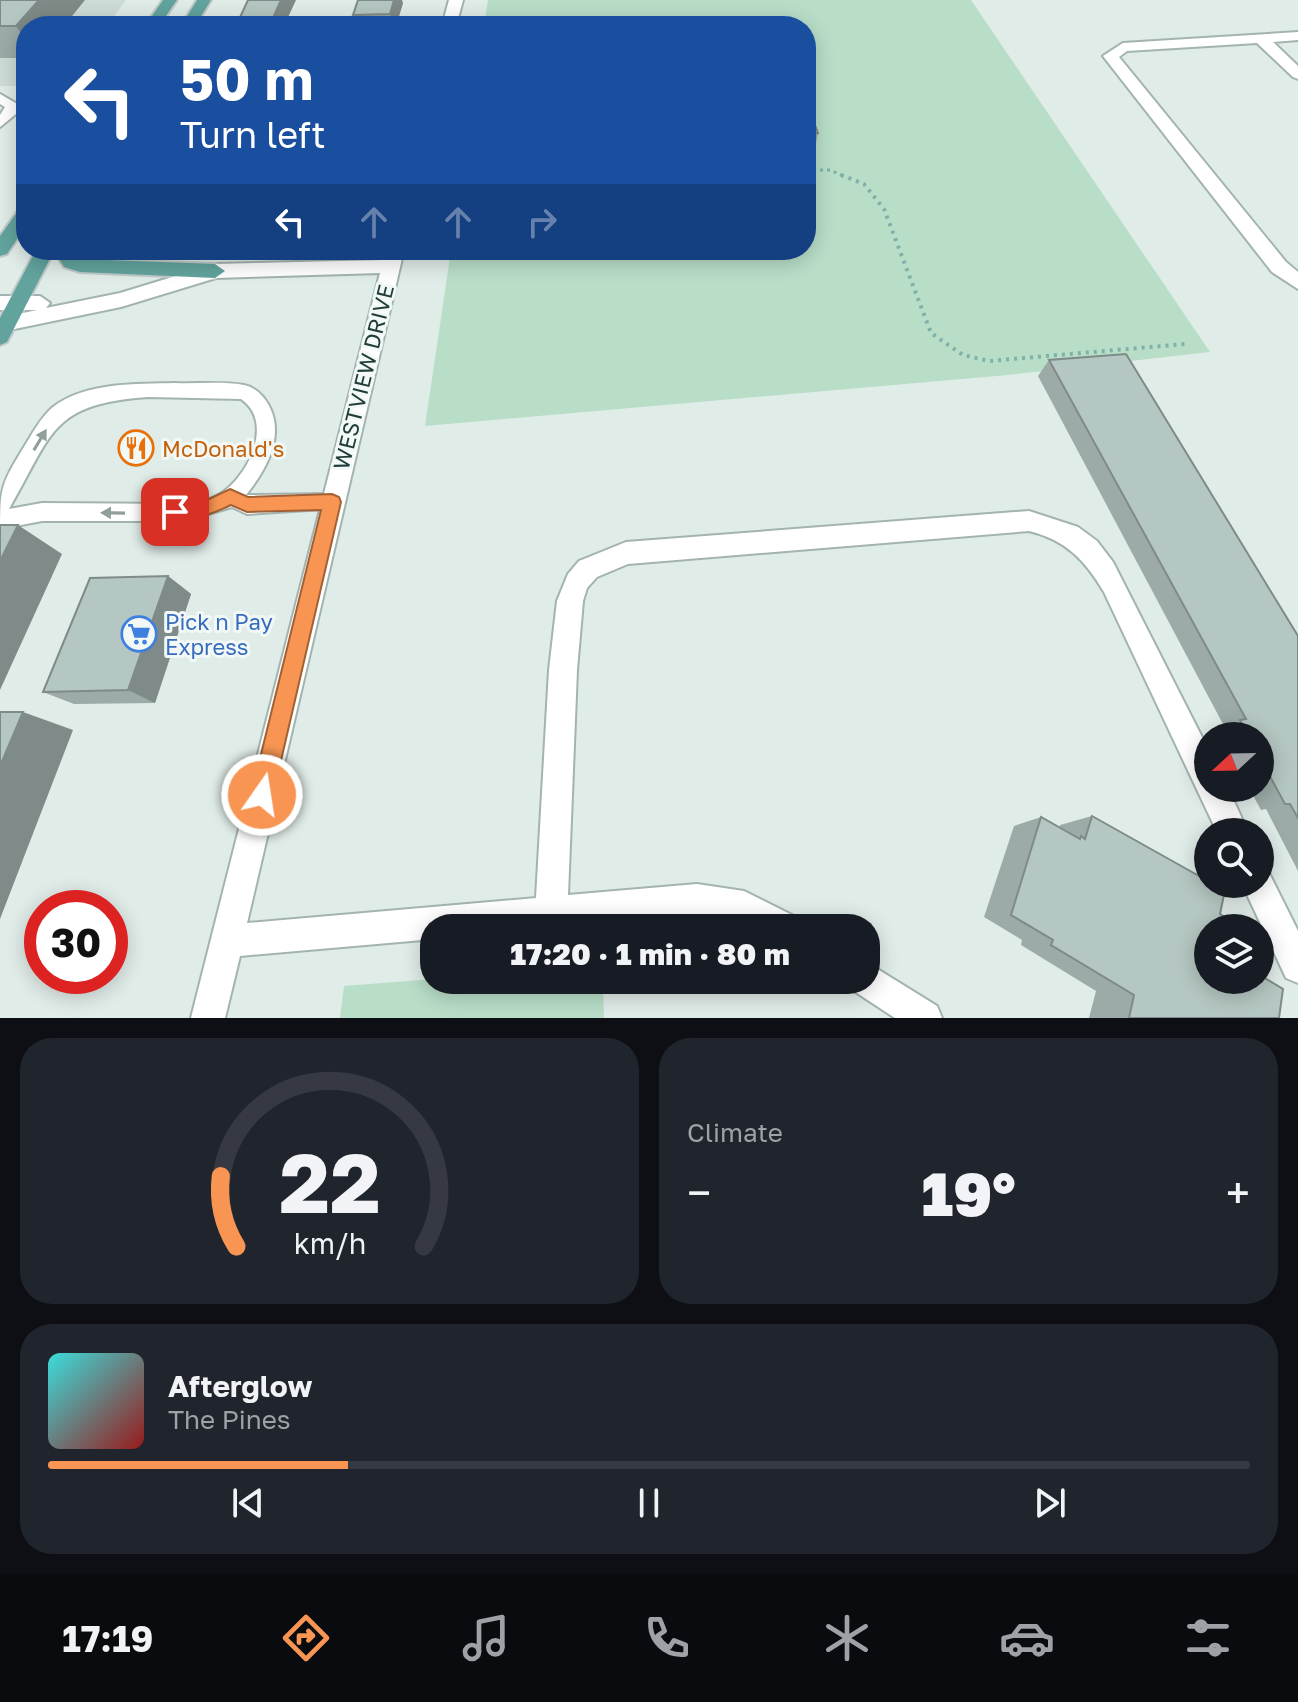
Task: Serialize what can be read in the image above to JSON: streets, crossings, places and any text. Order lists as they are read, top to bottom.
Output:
{
  "streets": {
    "street": ["WESTVIEW DRIVE"]
  },
  "places": {
    "restaurant": ["McDonald's"],
    "supermarket": ["Pick n Pay Express"]
  },
  "north": "left",
  "page": {
    "turn": ["50 m", "Turn left"],
    "limit": "30",
    "trip": "17:20 · 1 min · 80 m",
    "tile": "Climate",
    "heat": ["−", "19°", "+"],
    "song": ["Afterglow", "The Pines"],
    "tabs": "17:19",
    "gauge": ["22", "km/h"]
  }
}
